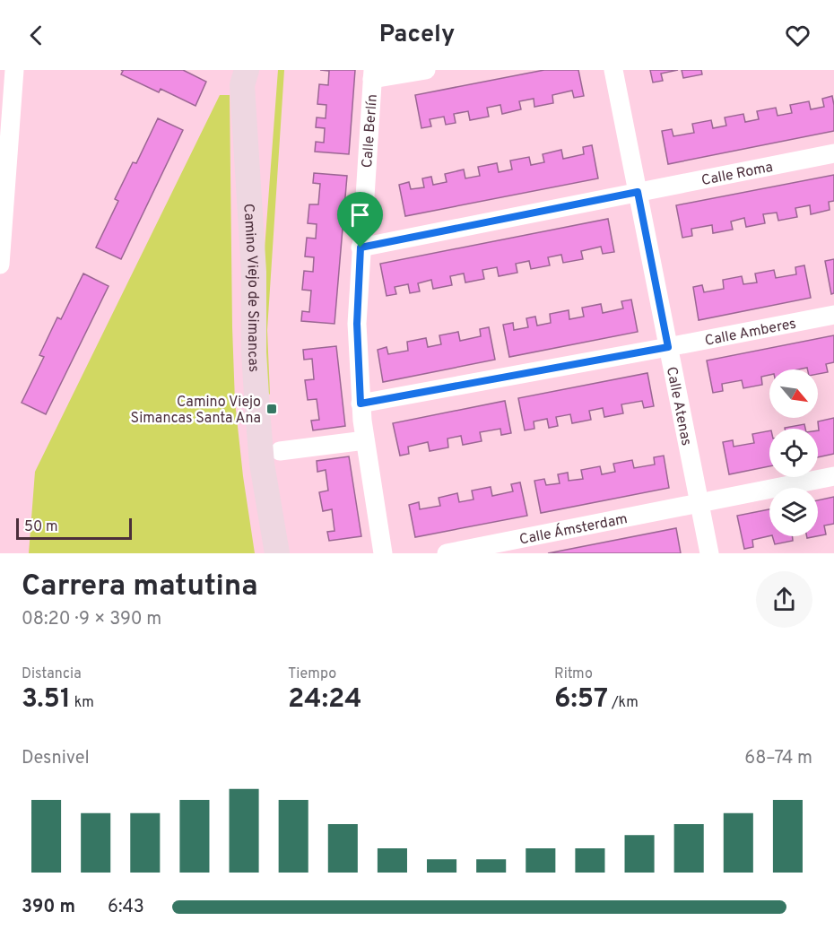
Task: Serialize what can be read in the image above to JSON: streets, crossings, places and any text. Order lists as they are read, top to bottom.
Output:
{
  "streets": {
    "main road": ["Camino Viejo de Simancas"],
    "street": [
      "Calle Berlín",
      "Calle Roma",
      "Calle Amberes",
      "Calle Atenas",
      "Calle Ámsterdam"
    ]
  },
  "crossings": [
    ["Calle Roma", "Calle Atenas"],
    ["Calle Amberes", "Calle Atenas"],
    ["Calle Atenas", "Calle Ámsterdam"]
  ],
  "places": {
    "transit": ["Camino Viejo Simancas Santa Ana"]
  },
  "scale_bar": "50 m",
  "north": "bottom right",
  "page": {
    "header": "Pacely",
    "scale": "50 m",
    "heading": ["Carrera matutina", "08:20 · 9 × 390 m"],
    "stats": [
      ["Distancia", "3.51 km"],
      ["Tiempo", "24:24"],
      ["Ritmo", "6:57 /km"]
    ],
    "chart": ["Desnivel", "68–74 m"],
    "list": [
      {
        "name": "390 m",
        "note": "6:43"
      }
    ]
  }
}
